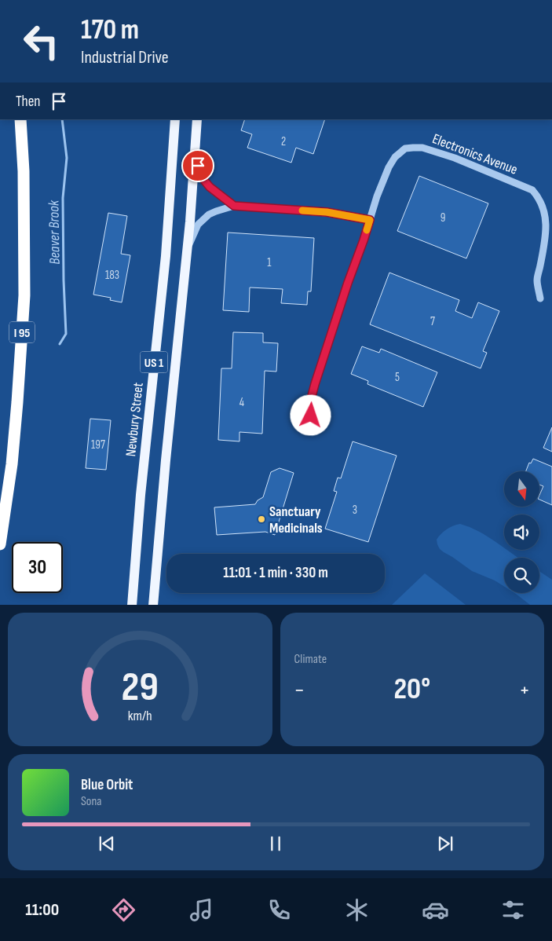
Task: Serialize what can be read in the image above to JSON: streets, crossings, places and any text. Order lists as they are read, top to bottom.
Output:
{
  "streets": {
    "highway": ["I 95"],
    "main road": ["US 1", "Newbury Street"],
    "street": ["Electronics Avenue"]
  },
  "water": ["Beaver Brook"],
  "places": ["Sanctuary Medicinals"],
  "house_numbers": [
    "2",
    "9",
    "1",
    "183",
    "7",
    "5",
    "4",
    "197",
    "3"
  ],
  "north": "bottom",
  "page": {
    "turn": ["170 m", "Industrial Drive"],
    "then": "Then",
    "limit": "30",
    "trip": "11:01 · 1 min · 330 m",
    "tile": "Climate",
    "heat": ["−", "20°", "+"],
    "song": ["Blue Orbit", "Sona"],
    "tabs": "11:00",
    "gauge": ["29", "km/h"]
  }
}
